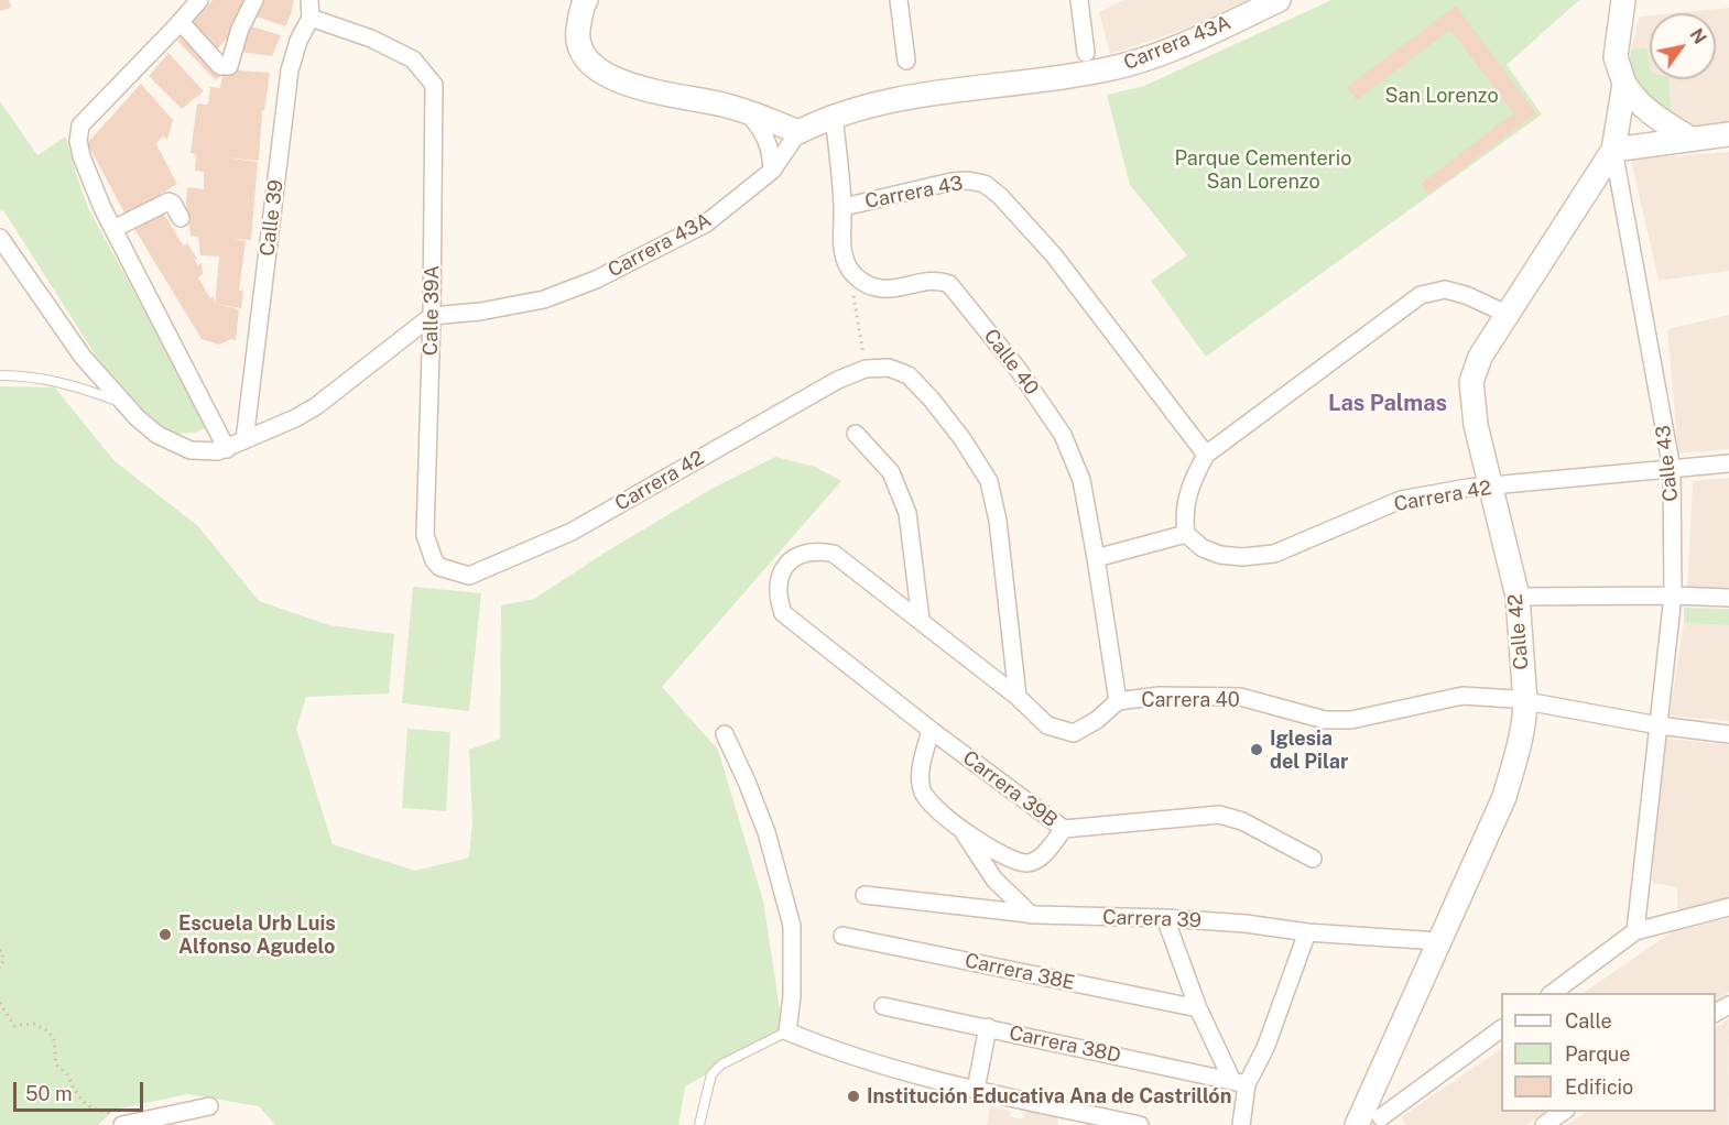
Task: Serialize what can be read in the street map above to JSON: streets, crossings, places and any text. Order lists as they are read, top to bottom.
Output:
{
  "streets": {
    "street": [
      "Carrera 43A",
      "Carrera 43",
      "Calle 39",
      "Calle 39A",
      "Calle 40",
      "Calle 43",
      "Carrera 42",
      "Calle 42",
      "Carrera 40",
      "Carrera 39B",
      "Carrera 39",
      "Carrera 38E",
      "Carrera 38D"
    ]
  },
  "crossings": [
    ["Carrera 43A", "Calle 39A"],
    ["Calle 39", "Calle 39A"],
    ["Calle 39A", "Carrera 42"],
    ["Calle 40", "Carrera 40"],
    ["Calle 43", "Carrera 42"],
    ["Calle 43", "Calle 42"],
    ["Calle 43", "Carrera 40"],
    ["Carrera 42", "Calle 42"],
    ["Carrera 42", "Carrera 40"],
    ["Calle 42", "Carrera 40"],
    ["Calle 42", "Carrera 39"],
    ["Carrera 40", "Carrera 39B"]
  ],
  "districts": ["Las Palmas"],
  "parks": ["San Lorenzo", "Parque Cementerio San Lorenzo"],
  "places": ["Iglesia del Pilar", "Escuela Urb Luis Alfonso Agudelo", "Institución Educativa Ana de Castrillón"],
  "legend": ["Calle", "Parque", "Edificio"],
  "scale_bar": "50 m",
  "north": "top right"
}
